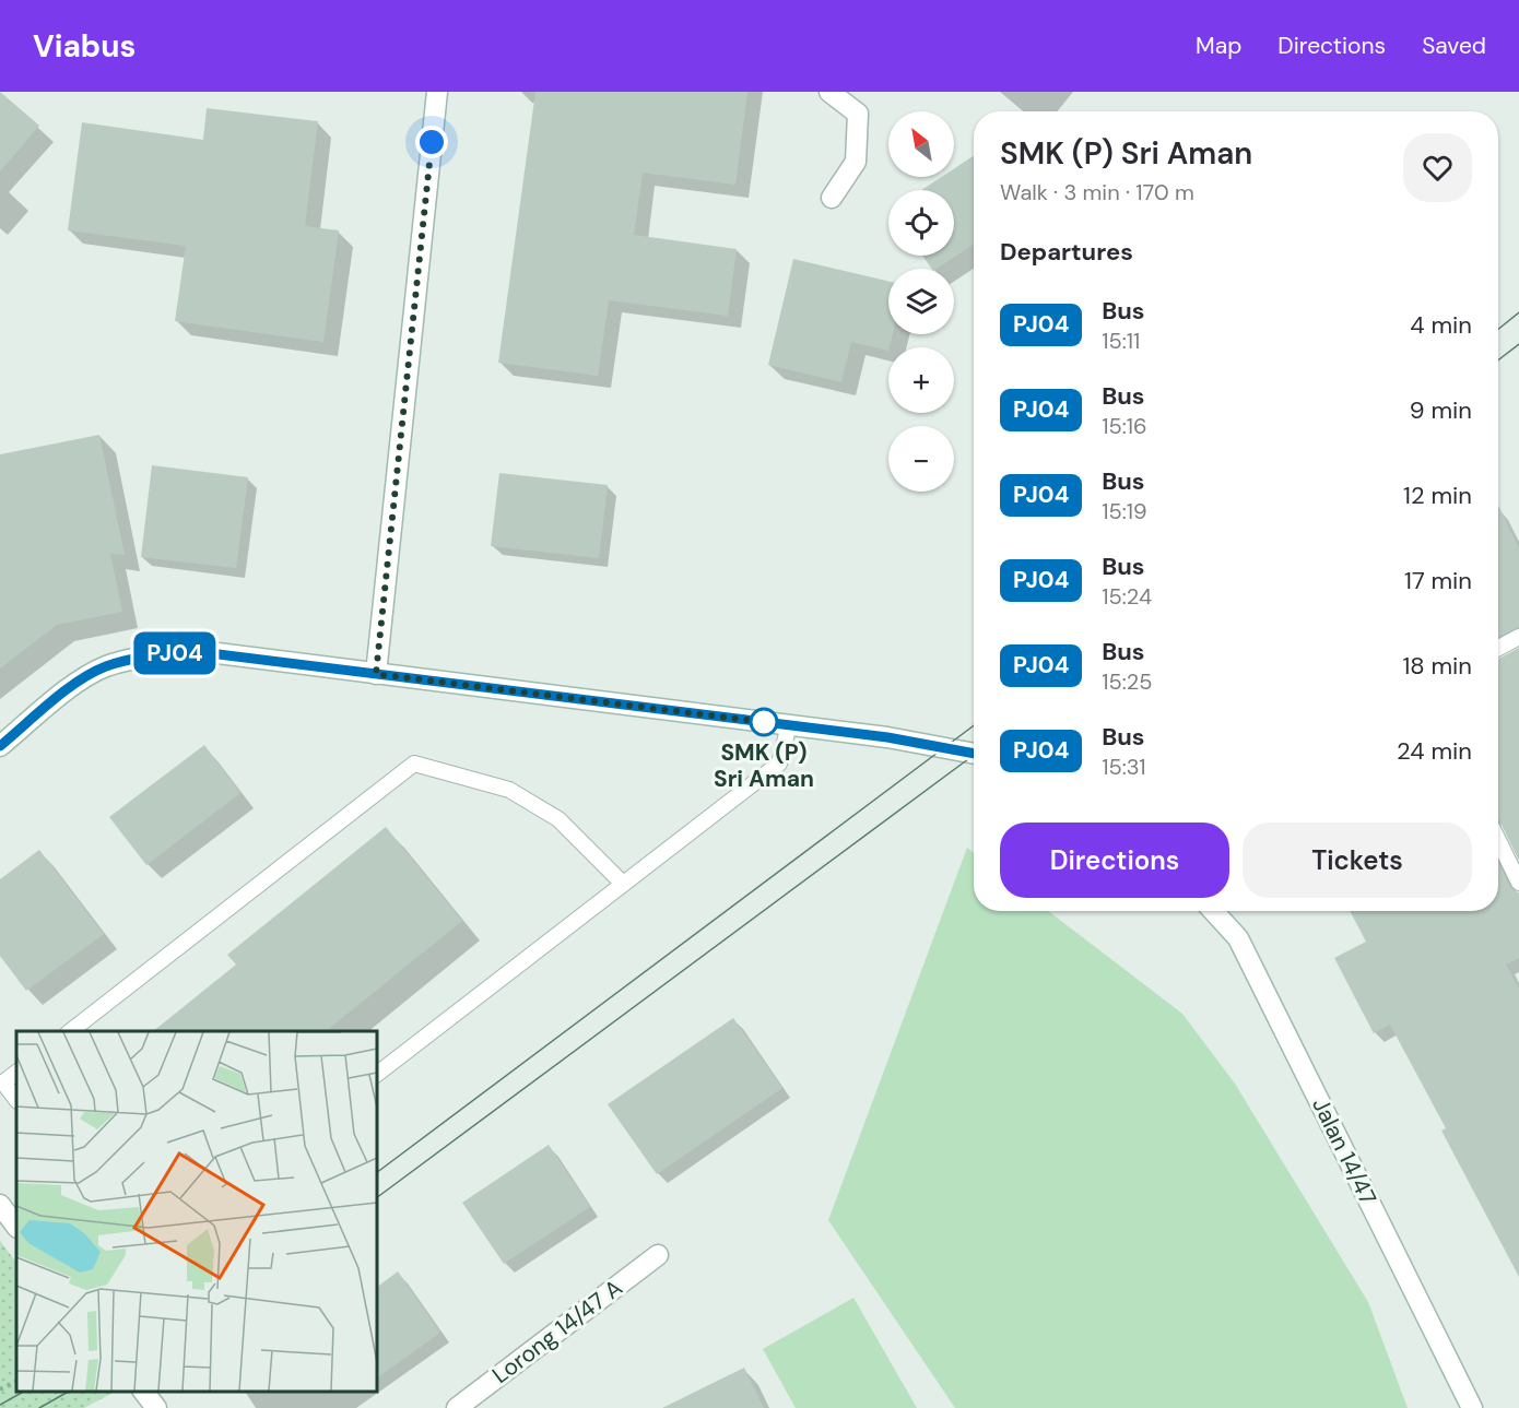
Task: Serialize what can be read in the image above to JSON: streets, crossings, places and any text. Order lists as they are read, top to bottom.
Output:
{
  "streets": {
    "street": ["Jalan 14/47", "Lorong 14/47 A"]
  },
  "places": ["SMK (P) Sri Aman"],
  "lines": ["bus line PJ04"],
  "north": "top left",
  "page": {
    "header": "Viabus",
    "nav": ["Map", "Directions", "Saved"],
    "on_map": "PJ04",
    "map_buttons": ["+", "−"],
    "heading": [
      ["SMK (P) Sri Aman", "Walk · 3 min · 170 m"],
      "Departures"
    ],
    "list": [
      {
        "mark": "PJ04",
        "name": "Bus",
        "note": "15:11",
        "value": "4 min"
      },
      {
        "mark": "PJ04",
        "name": "Bus",
        "note": "15:16",
        "value": "9 min"
      },
      {
        "mark": "PJ04",
        "name": "Bus",
        "note": "15:19",
        "value": "12 min"
      },
      {
        "mark": "PJ04",
        "name": "Bus",
        "note": "15:24",
        "value": "17 min"
      },
      {
        "mark": "PJ04",
        "name": "Bus",
        "note": "15:25",
        "value": "18 min"
      },
      {
        "mark": "PJ04",
        "name": "Bus",
        "note": "15:31",
        "value": "24 min"
      }
    ],
    "buttons": ["Directions", "Tickets"]
  }
}
